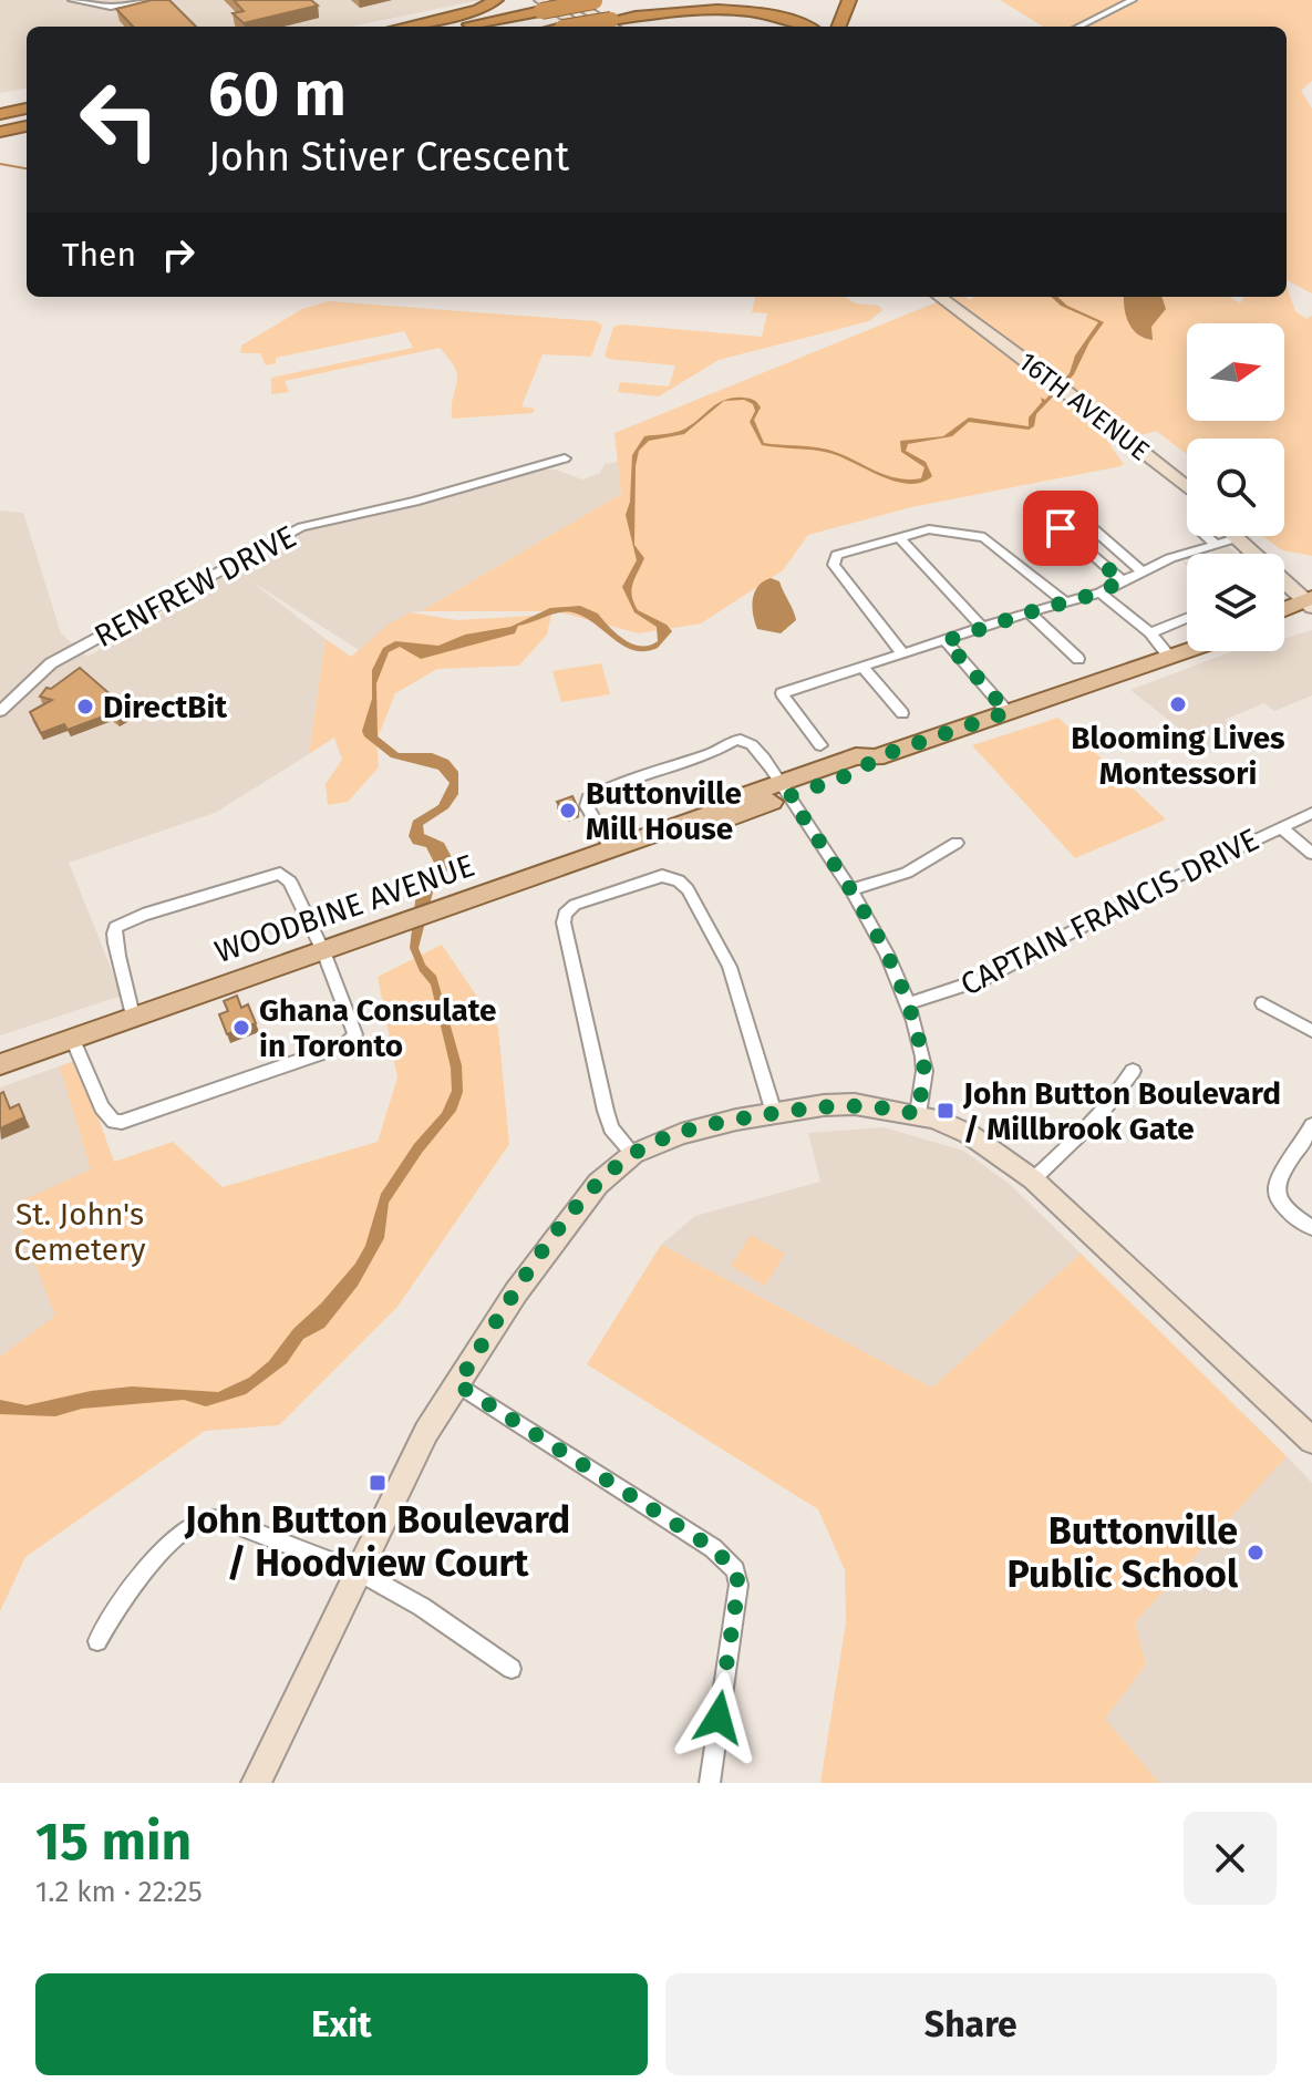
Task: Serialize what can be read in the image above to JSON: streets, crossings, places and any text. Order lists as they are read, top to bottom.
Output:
{
  "streets": {
    "main road": ["16TH AVENUE", "WOODBINE AVENUE"],
    "street": ["RENFREW DRIVE", "CAPTAIN FRANCIS DRIVE"]
  },
  "parks": ["St. John's Cemetery"],
  "places": {
    "other": [
      "Blooming Lives Montessori",
      "DirectBit",
      "Buttonville Mill House",
      "Ghana Consulate in Toronto",
      "Buttonville Public School"
    ],
    "transit": ["John Button Boulevard / Millbrook Gate", "John Button Boulevard / Hoodview Court"]
  },
  "north": "right",
  "page": {
    "turn": ["60 m", "John Stiver Crescent"],
    "then": "Then",
    "heading": ["15 min", "1.2 km · 22:25"],
    "buttons": ["Exit", "Share"]
  }
}
